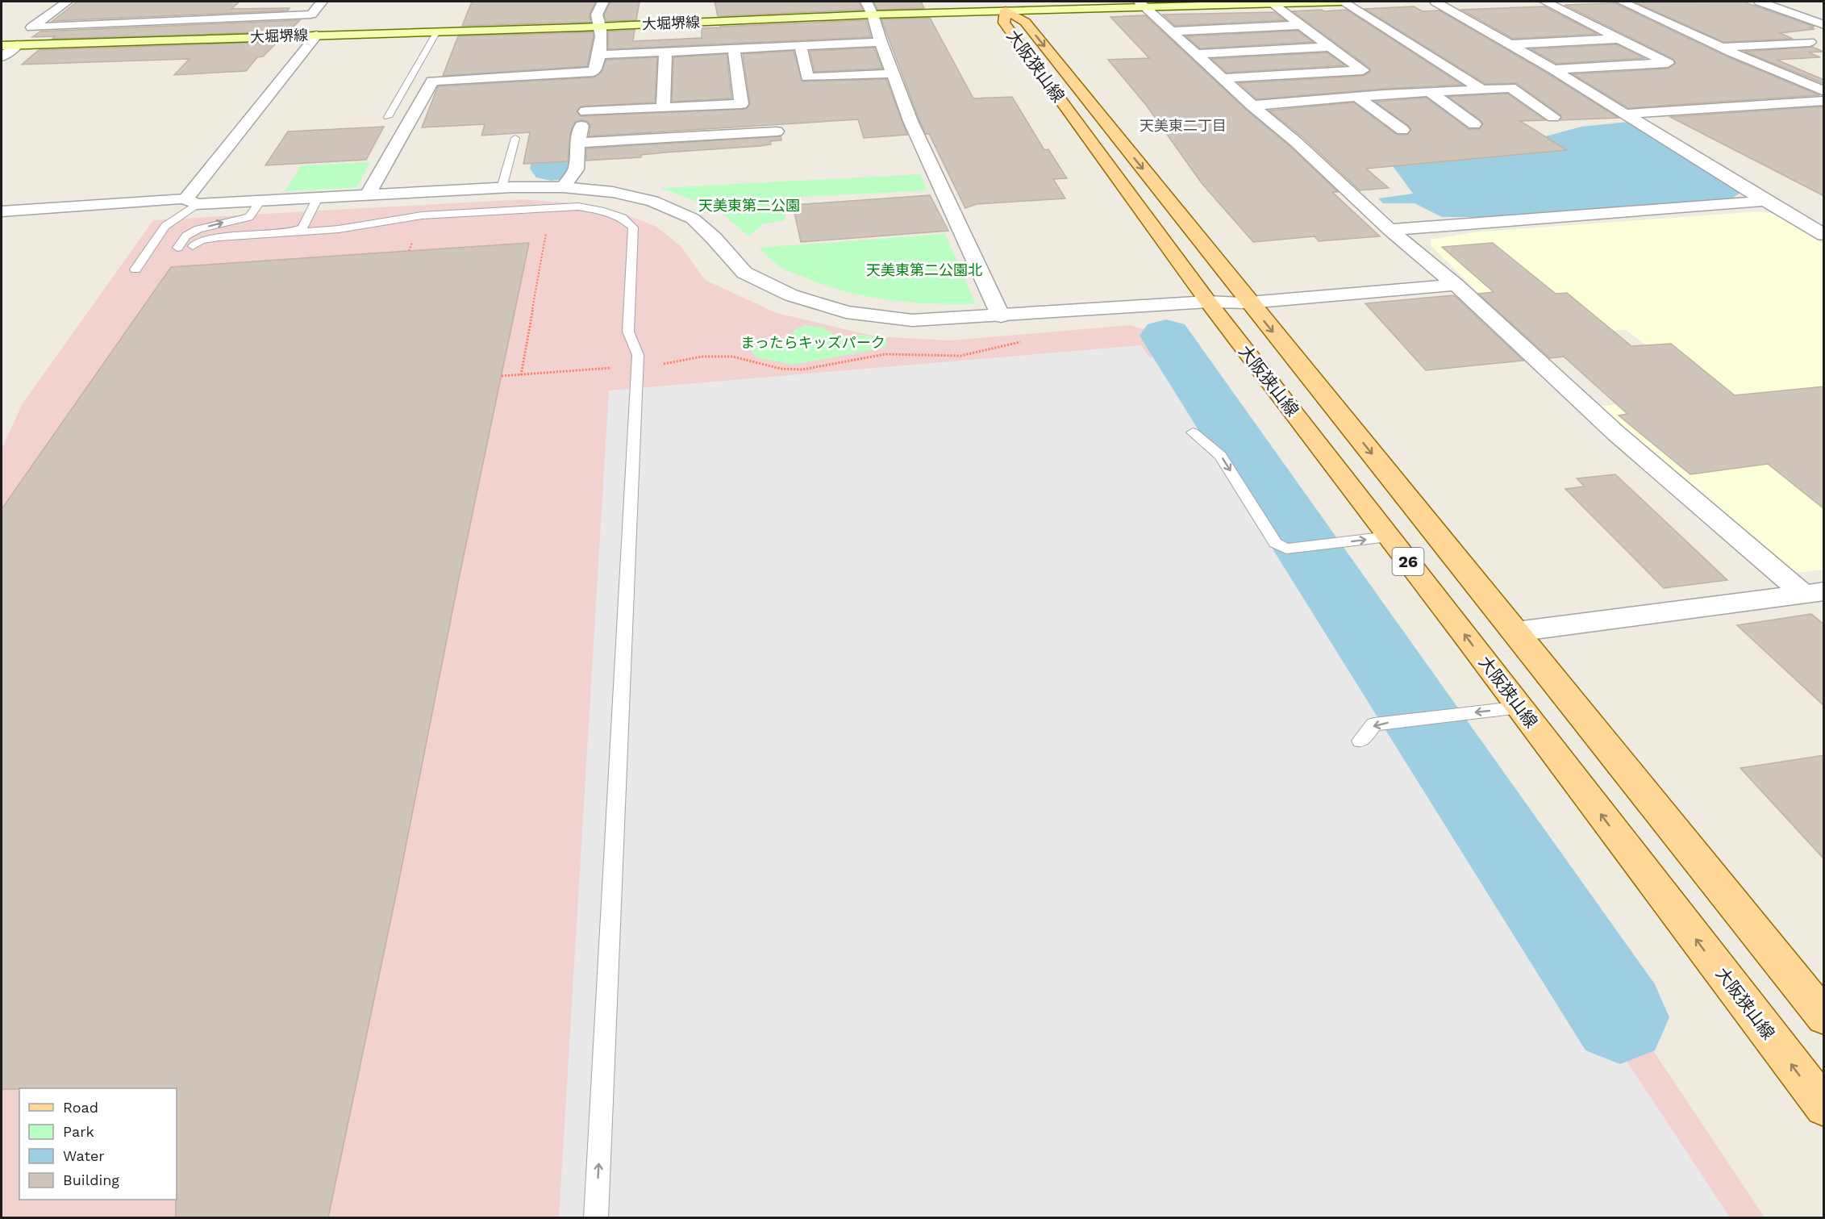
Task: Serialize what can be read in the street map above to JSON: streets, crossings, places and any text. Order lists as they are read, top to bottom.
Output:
{
  "streets": {
    "main road": ["大堀堺線", "大阪狭山線", "26"]
  },
  "crossings": [
    ["大堀堺線", "大阪狭山線"]
  ],
  "districts": ["天美東二丁目"],
  "parks": ["天美東第二公園", "天美東第二公園北", "まったらキッズパーク"],
  "legend": [
    "Road",
    "Park",
    "Water",
    "Building"
  ]
}
